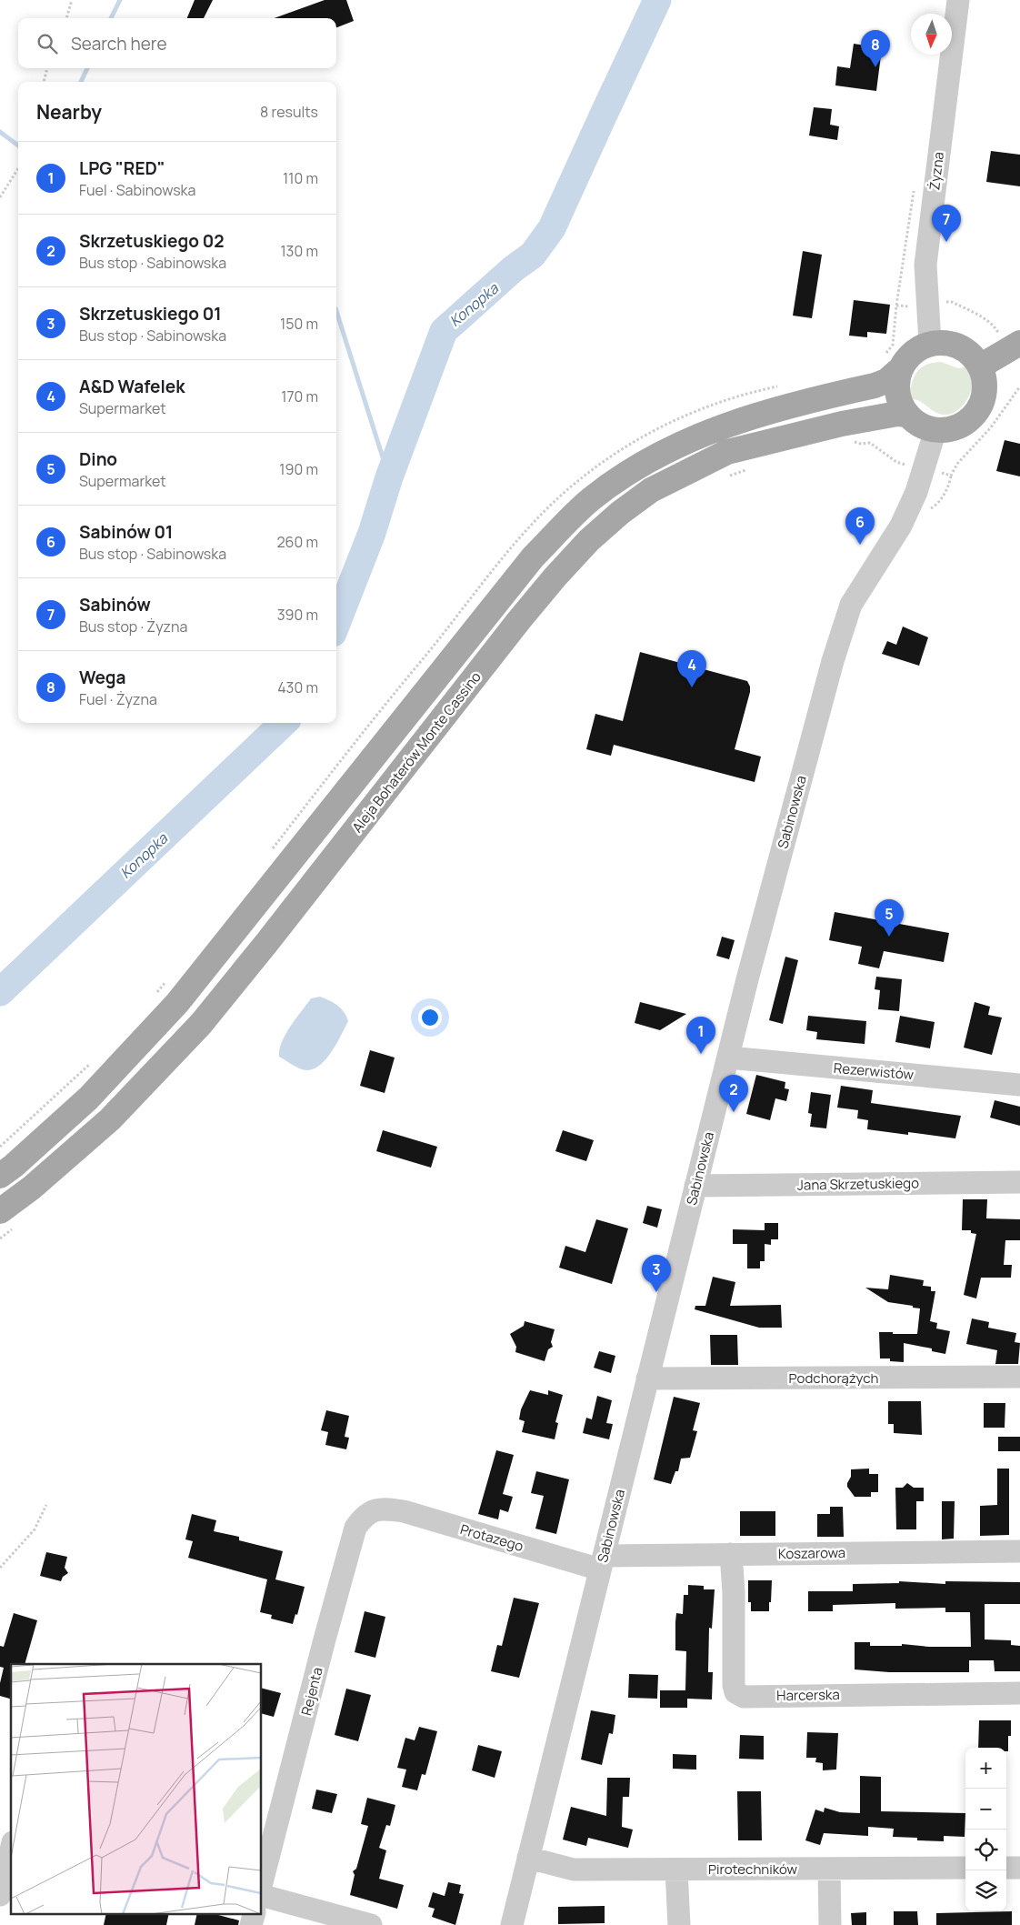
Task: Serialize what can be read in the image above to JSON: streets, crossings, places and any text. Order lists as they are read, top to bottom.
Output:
{
  "streets": {
    "main road": ["Aleja Bohaterów Monte Cassino"],
    "street": [
      "Żyzna",
      "Sabinowska",
      "Rezerwistów",
      "Jana Skrzetuskiego",
      "Podchorążych",
      "Protazego",
      "Koszarowa",
      "Rejenta",
      "Harcerska",
      "Pirotechników"
    ]
  },
  "crossings": [
    ["Żyzna", "Aleja Bohaterów Monte Cassino"],
    ["Żyzna", "Sabinowska"],
    ["Aleja Bohaterów Monte Cassino", "Sabinowska"],
    ["Sabinowska", "Rezerwistów"],
    ["Sabinowska", "Jana Skrzetuskiego"],
    ["Sabinowska", "Podchorążych"],
    ["Sabinowska", "Protazego"],
    ["Sabinowska", "Koszarowa"],
    ["Sabinowska", "Pirotechników"],
    ["Protazego", "Koszarowa"],
    ["Protazego", "Rejenta"],
    ["Koszarowa", "Harcerska"]
  ],
  "water": ["Konopka"],
  "north": "bottom",
  "page": {
    "search": "Search here",
    "pins": [
      "8",
      "7",
      "6",
      "4",
      "5",
      "1",
      "2",
      "3"
    ],
    "heading": ["Nearby", "8 results"],
    "list": [
      {
        "mark": "1",
        "name": "LPG \"RED\"",
        "note": "Fuel · Sabinowska",
        "value": "110 m"
      },
      {
        "mark": "2",
        "name": "Skrzetuskiego 02",
        "note": "Bus stop · Sabinowska",
        "value": "130 m"
      },
      {
        "mark": "3",
        "name": "Skrzetuskiego 01",
        "note": "Bus stop · Sabinowska",
        "value": "150 m"
      },
      {
        "mark": "4",
        "name": "A&D Wafelek",
        "note": "Supermarket",
        "value": "170 m"
      },
      {
        "mark": "5",
        "name": "Dino",
        "note": "Supermarket",
        "value": "190 m"
      },
      {
        "mark": "6",
        "name": "Sabinów 01",
        "note": "Bus stop · Sabinowska",
        "value": "260 m"
      },
      {
        "mark": "7",
        "name": "Sabinów",
        "note": "Bus stop · Żyzna",
        "value": "390 m"
      },
      {
        "mark": "8",
        "name": "Wega",
        "note": "Fuel · Żyzna",
        "value": "430 m"
      }
    ],
    "map_buttons": ["+", "−"]
  }
}
